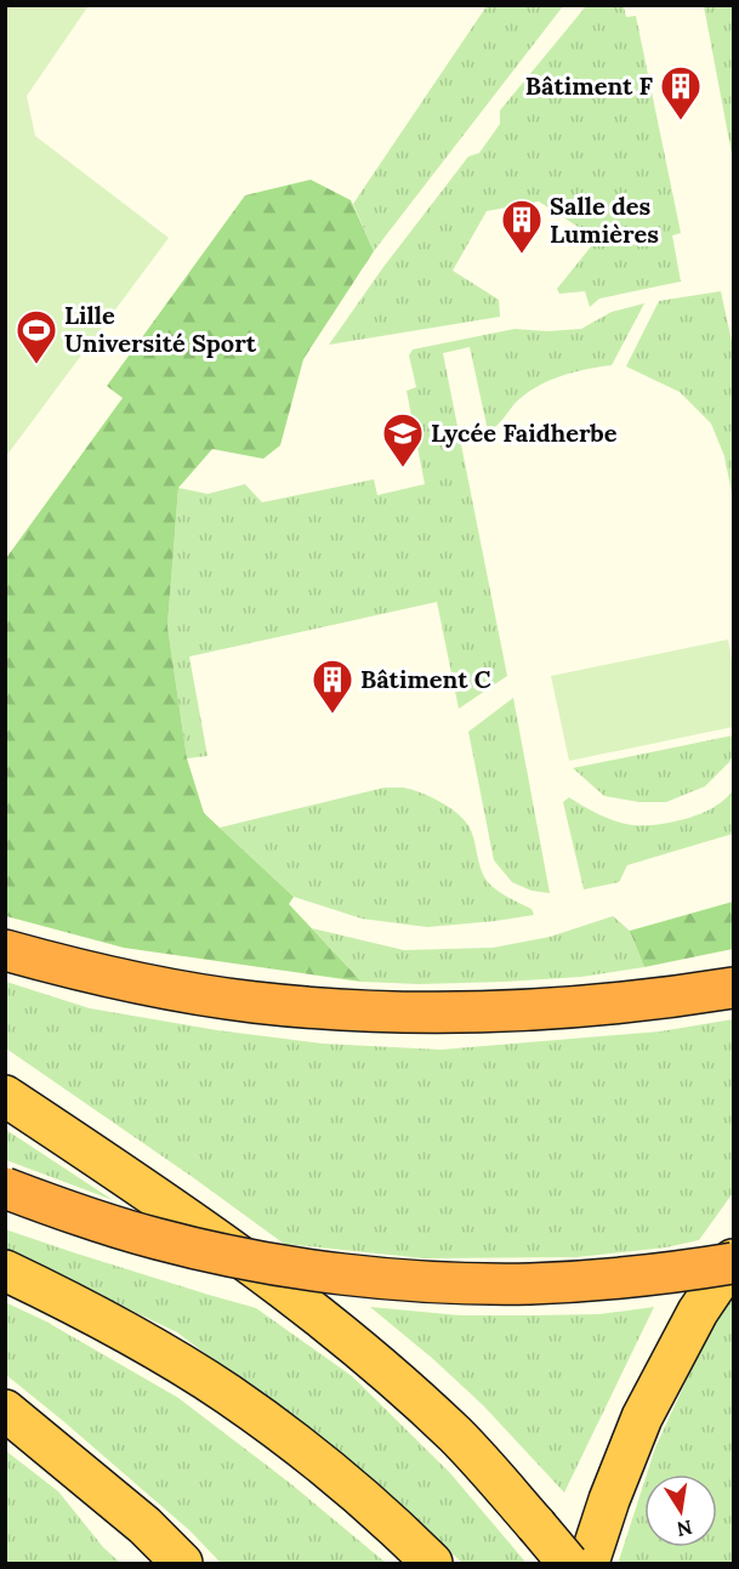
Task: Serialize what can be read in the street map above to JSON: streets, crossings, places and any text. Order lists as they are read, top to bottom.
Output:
{
  "places": {
    "building": ["Bâtiment F", "Salle des Lumières", "Bâtiment C"],
    "sports": ["Lille Université Sport"],
    "school or university": ["Lycée Faidherbe"]
  },
  "north": "bottom"
}
